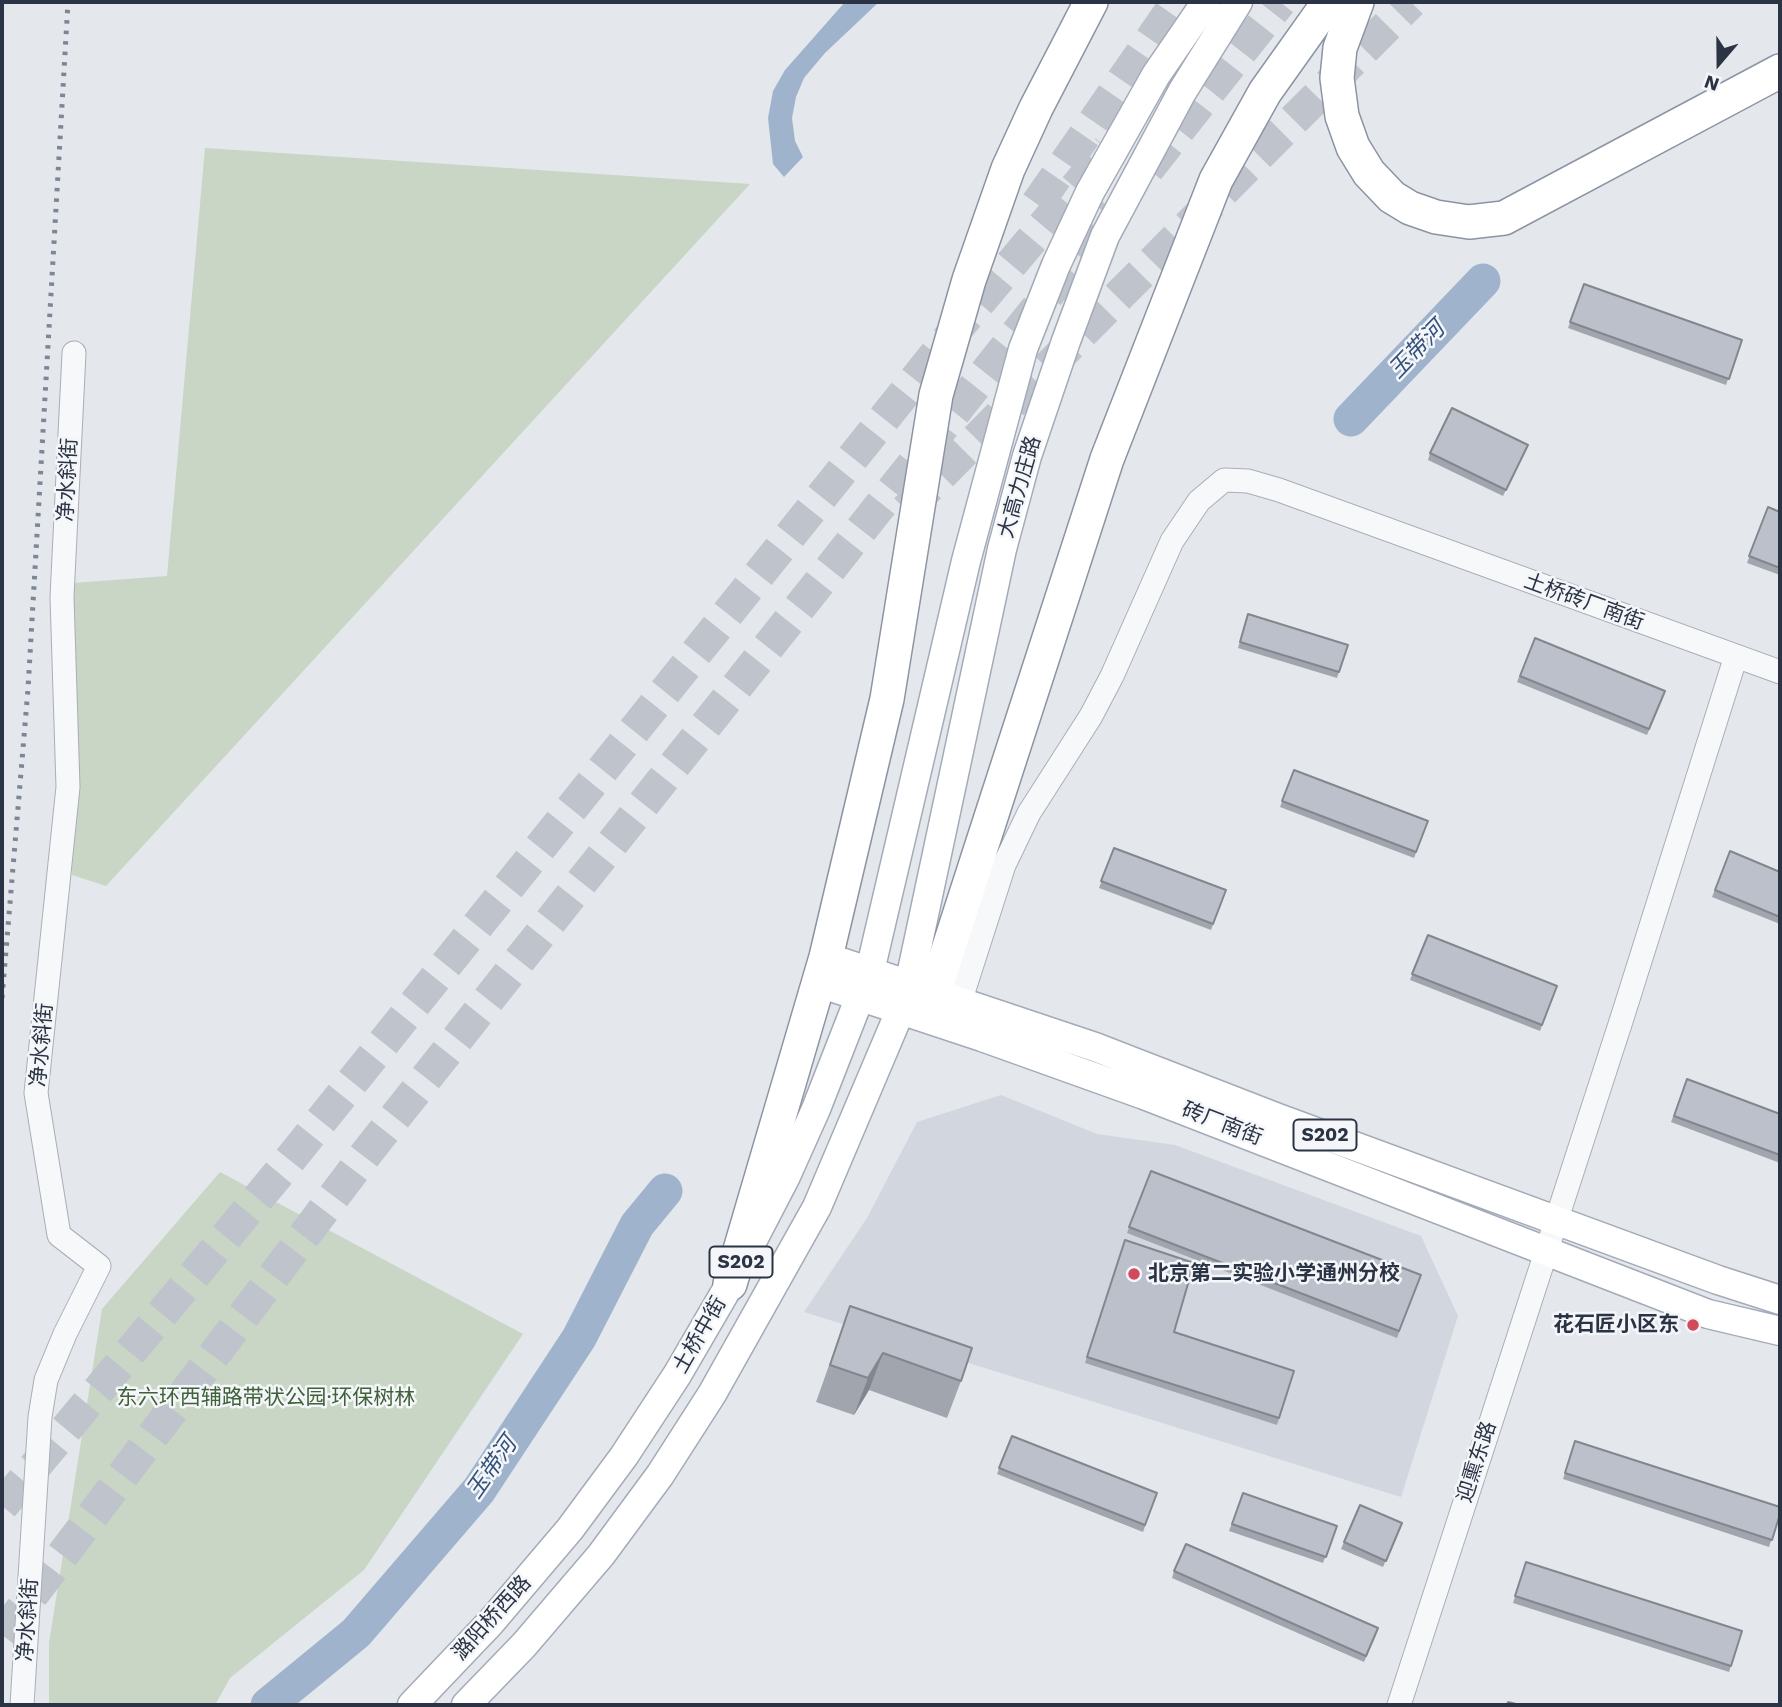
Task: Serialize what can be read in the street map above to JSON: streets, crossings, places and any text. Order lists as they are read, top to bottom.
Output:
{
  "streets": {
    "main road": [
      "大高力庄路",
      "砖厂南街",
      "S202",
      "土桥中街",
      "潞阳桥西路"
    ],
    "street": ["净水斜街", "土桥砖厂南街", "迎熏东路"]
  },
  "crossings": [
    ["大高力庄路", "土桥砖厂南街"],
    ["大高力庄路", "砖厂南街"],
    ["大高力庄路", "土桥中街"],
    ["大高力庄路", "潞阳桥西路"],
    ["土桥砖厂南街", "砖厂南街"],
    ["土桥砖厂南街", "迎熏东路"],
    ["砖厂南街", "土桥中街"],
    ["砖厂南街", "迎熏东路"],
    ["土桥中街", "潞阳桥西路"]
  ],
  "water": ["玉带河"],
  "parks": ["东六环西辅路带状公园·环保树林"],
  "places": ["北京第二实验小学通州分校", "花石匠小区东"],
  "north": "bottom"
}
